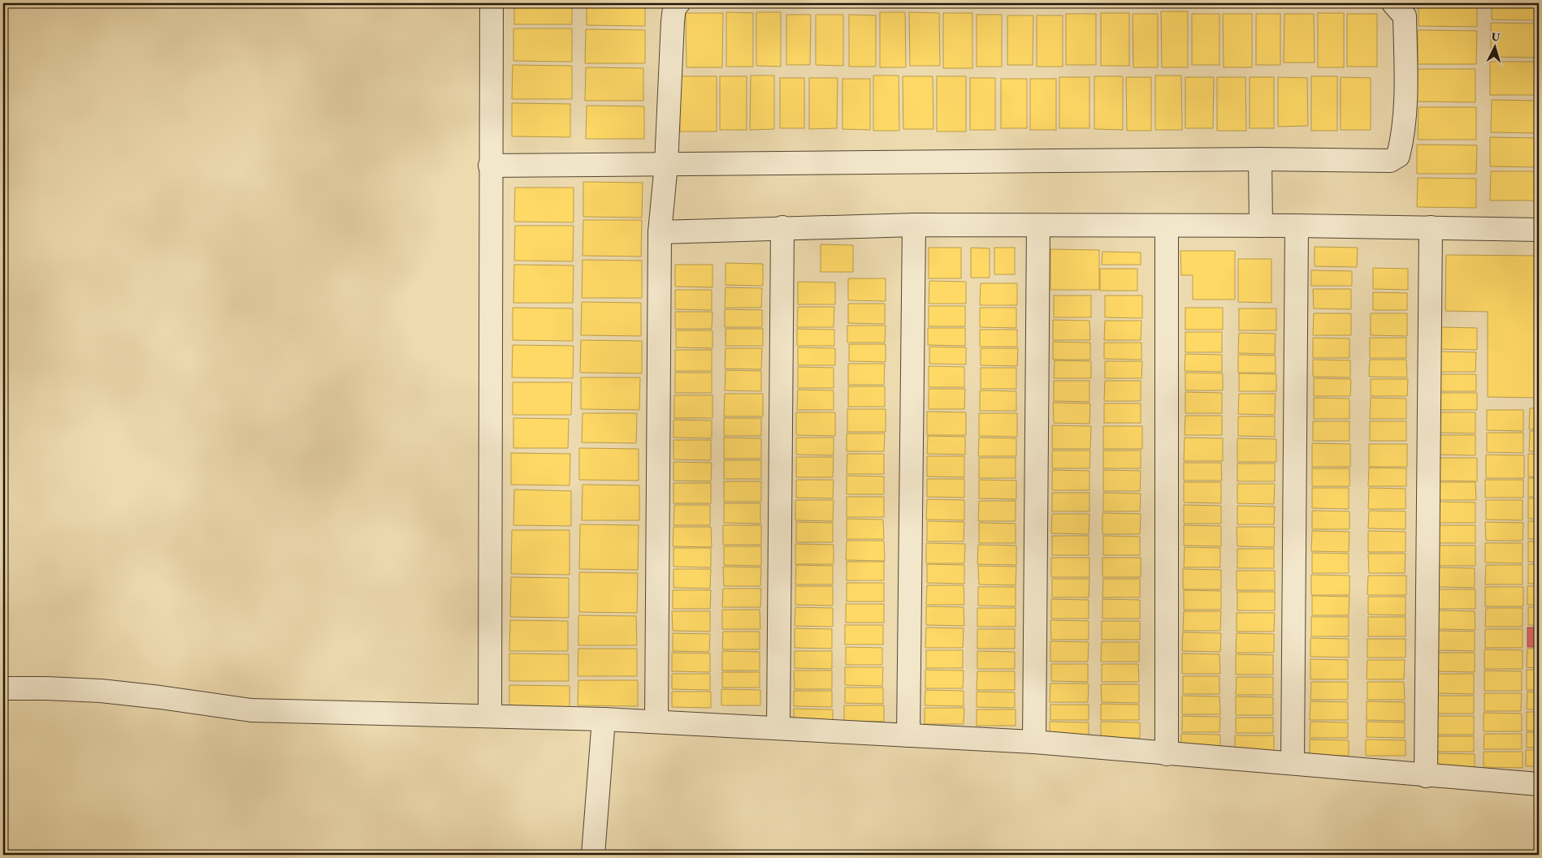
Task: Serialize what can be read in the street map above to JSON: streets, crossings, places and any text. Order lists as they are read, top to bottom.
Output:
{
  "north": "top"
}
